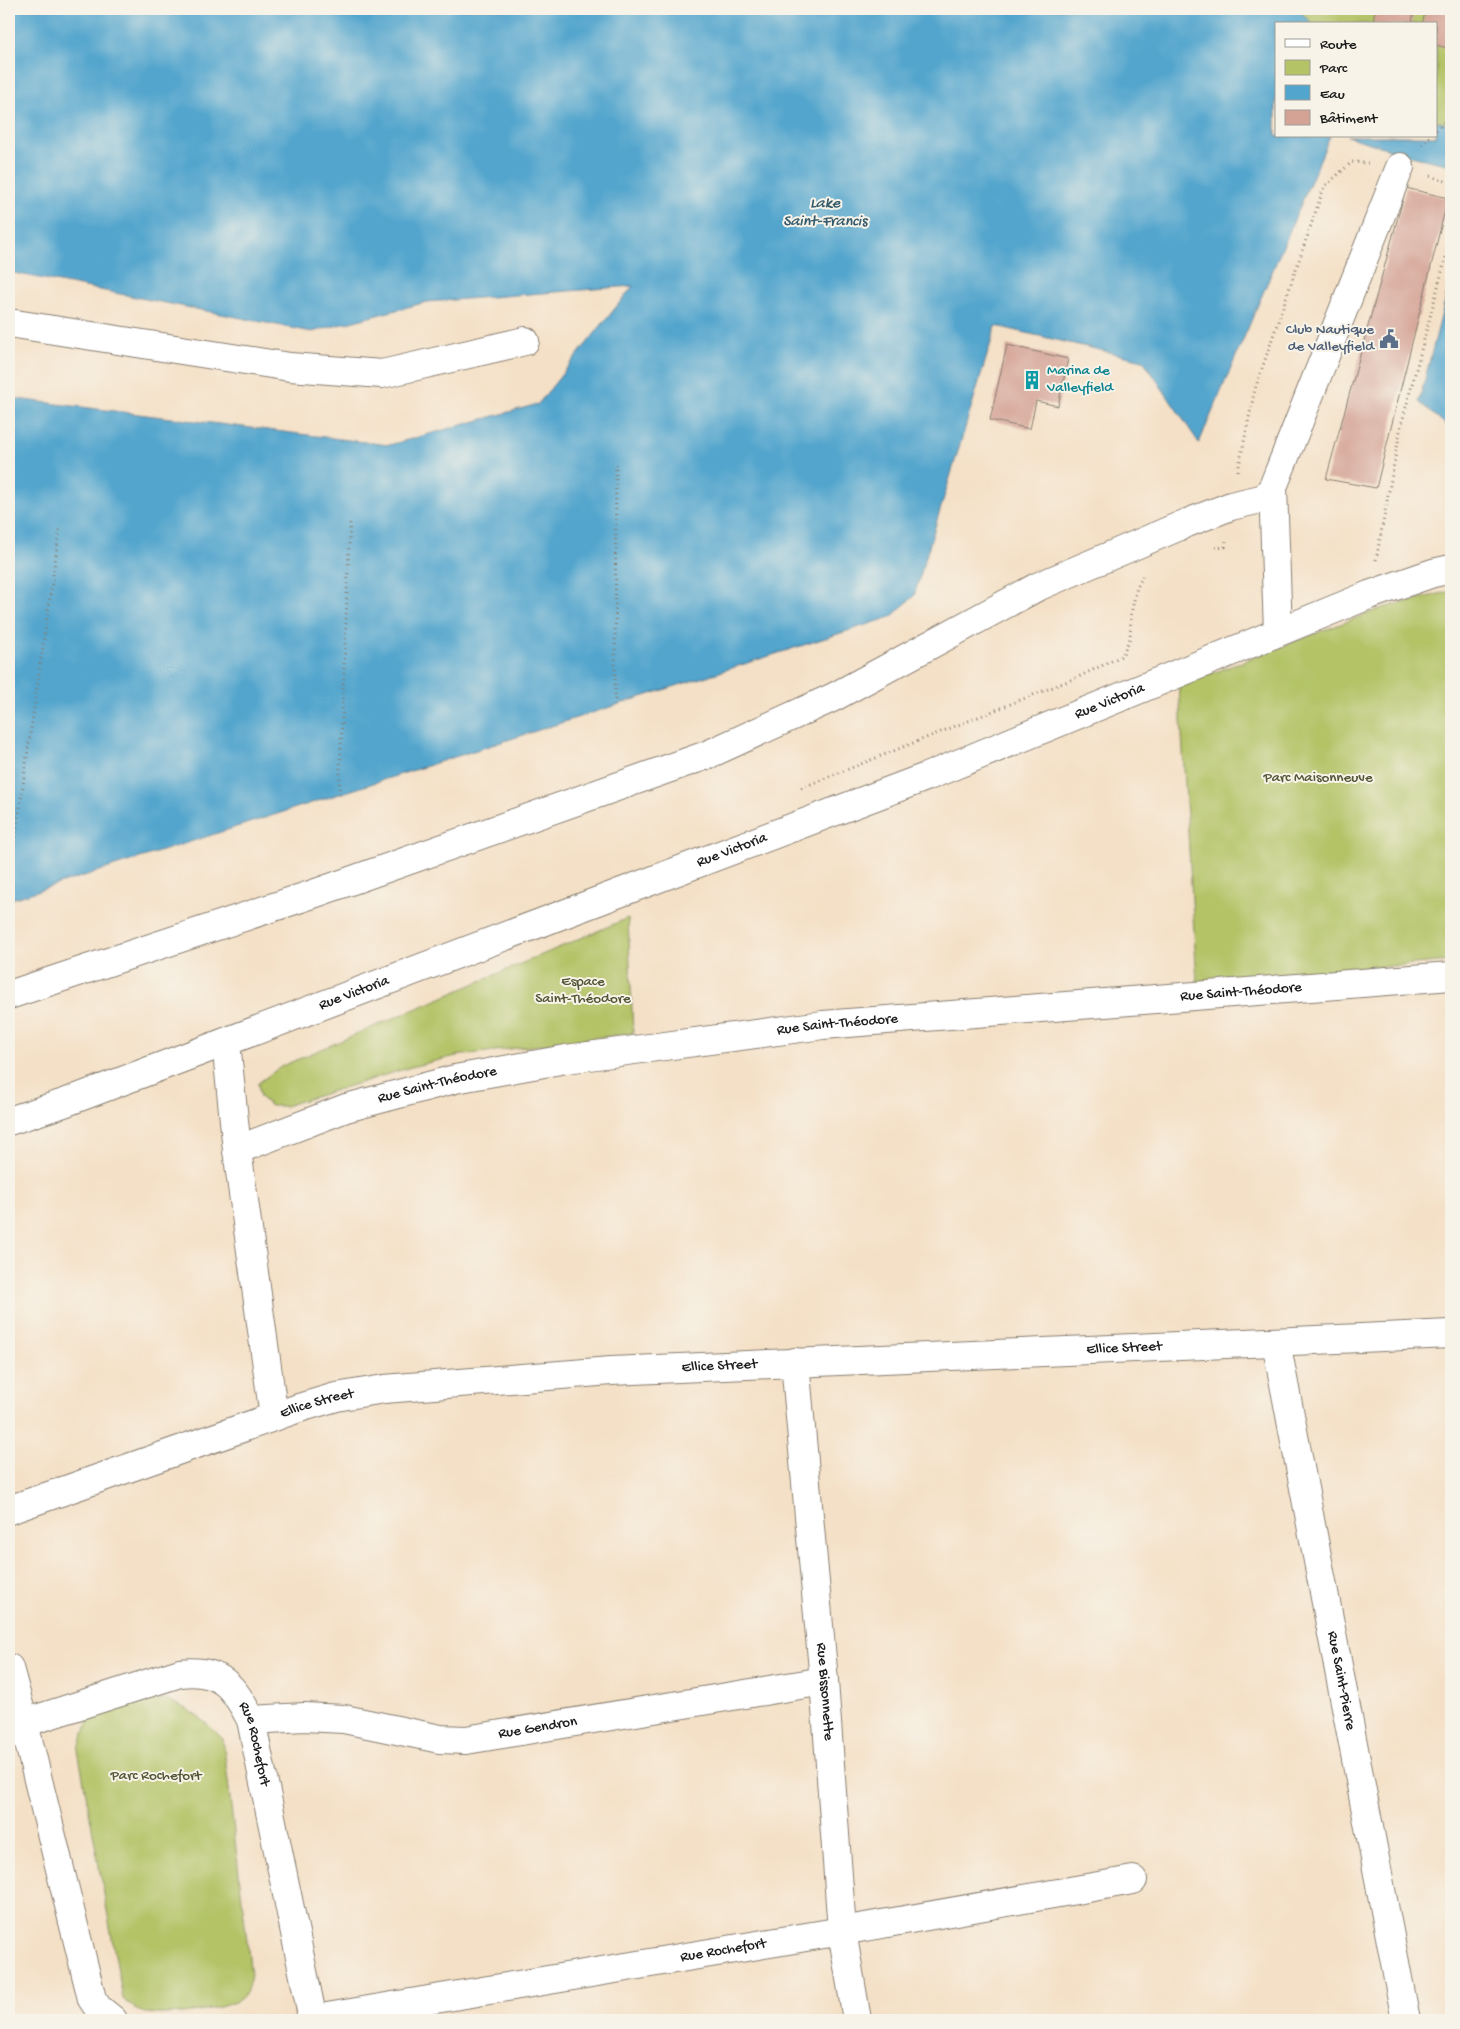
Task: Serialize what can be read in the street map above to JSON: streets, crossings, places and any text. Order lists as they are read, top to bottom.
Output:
{
  "streets": {
    "street": [
      "Rue Victoria",
      "Rue Saint-Théodore",
      "Ellice Street",
      "Rue Saint-Pierre",
      "Rue Bissonnette",
      "Rue Gendron",
      "Rue Rochefort"
    ]
  },
  "crossings": [
    ["Ellice Street", "Rue Saint-Pierre"],
    ["Ellice Street", "Rue Bissonnette"],
    ["Rue Bissonnette", "Rue Gendron"],
    ["Rue Bissonnette", "Rue Rochefort"],
    ["Rue Gendron", "Rue Rochefort"]
  ],
  "water": ["Lake Saint-Francis"],
  "parks": ["Parc Maisonneuve", "Espace Saint-Théodore", "Parc Rochefort"],
  "places": {
    "public building": ["Club Nautique de Valleyfield"],
    "building": ["Marina de Valleyfield"]
  },
  "legend": [
    "Route",
    "Parc",
    "Eau",
    "Bâtiment"
  ]
}
